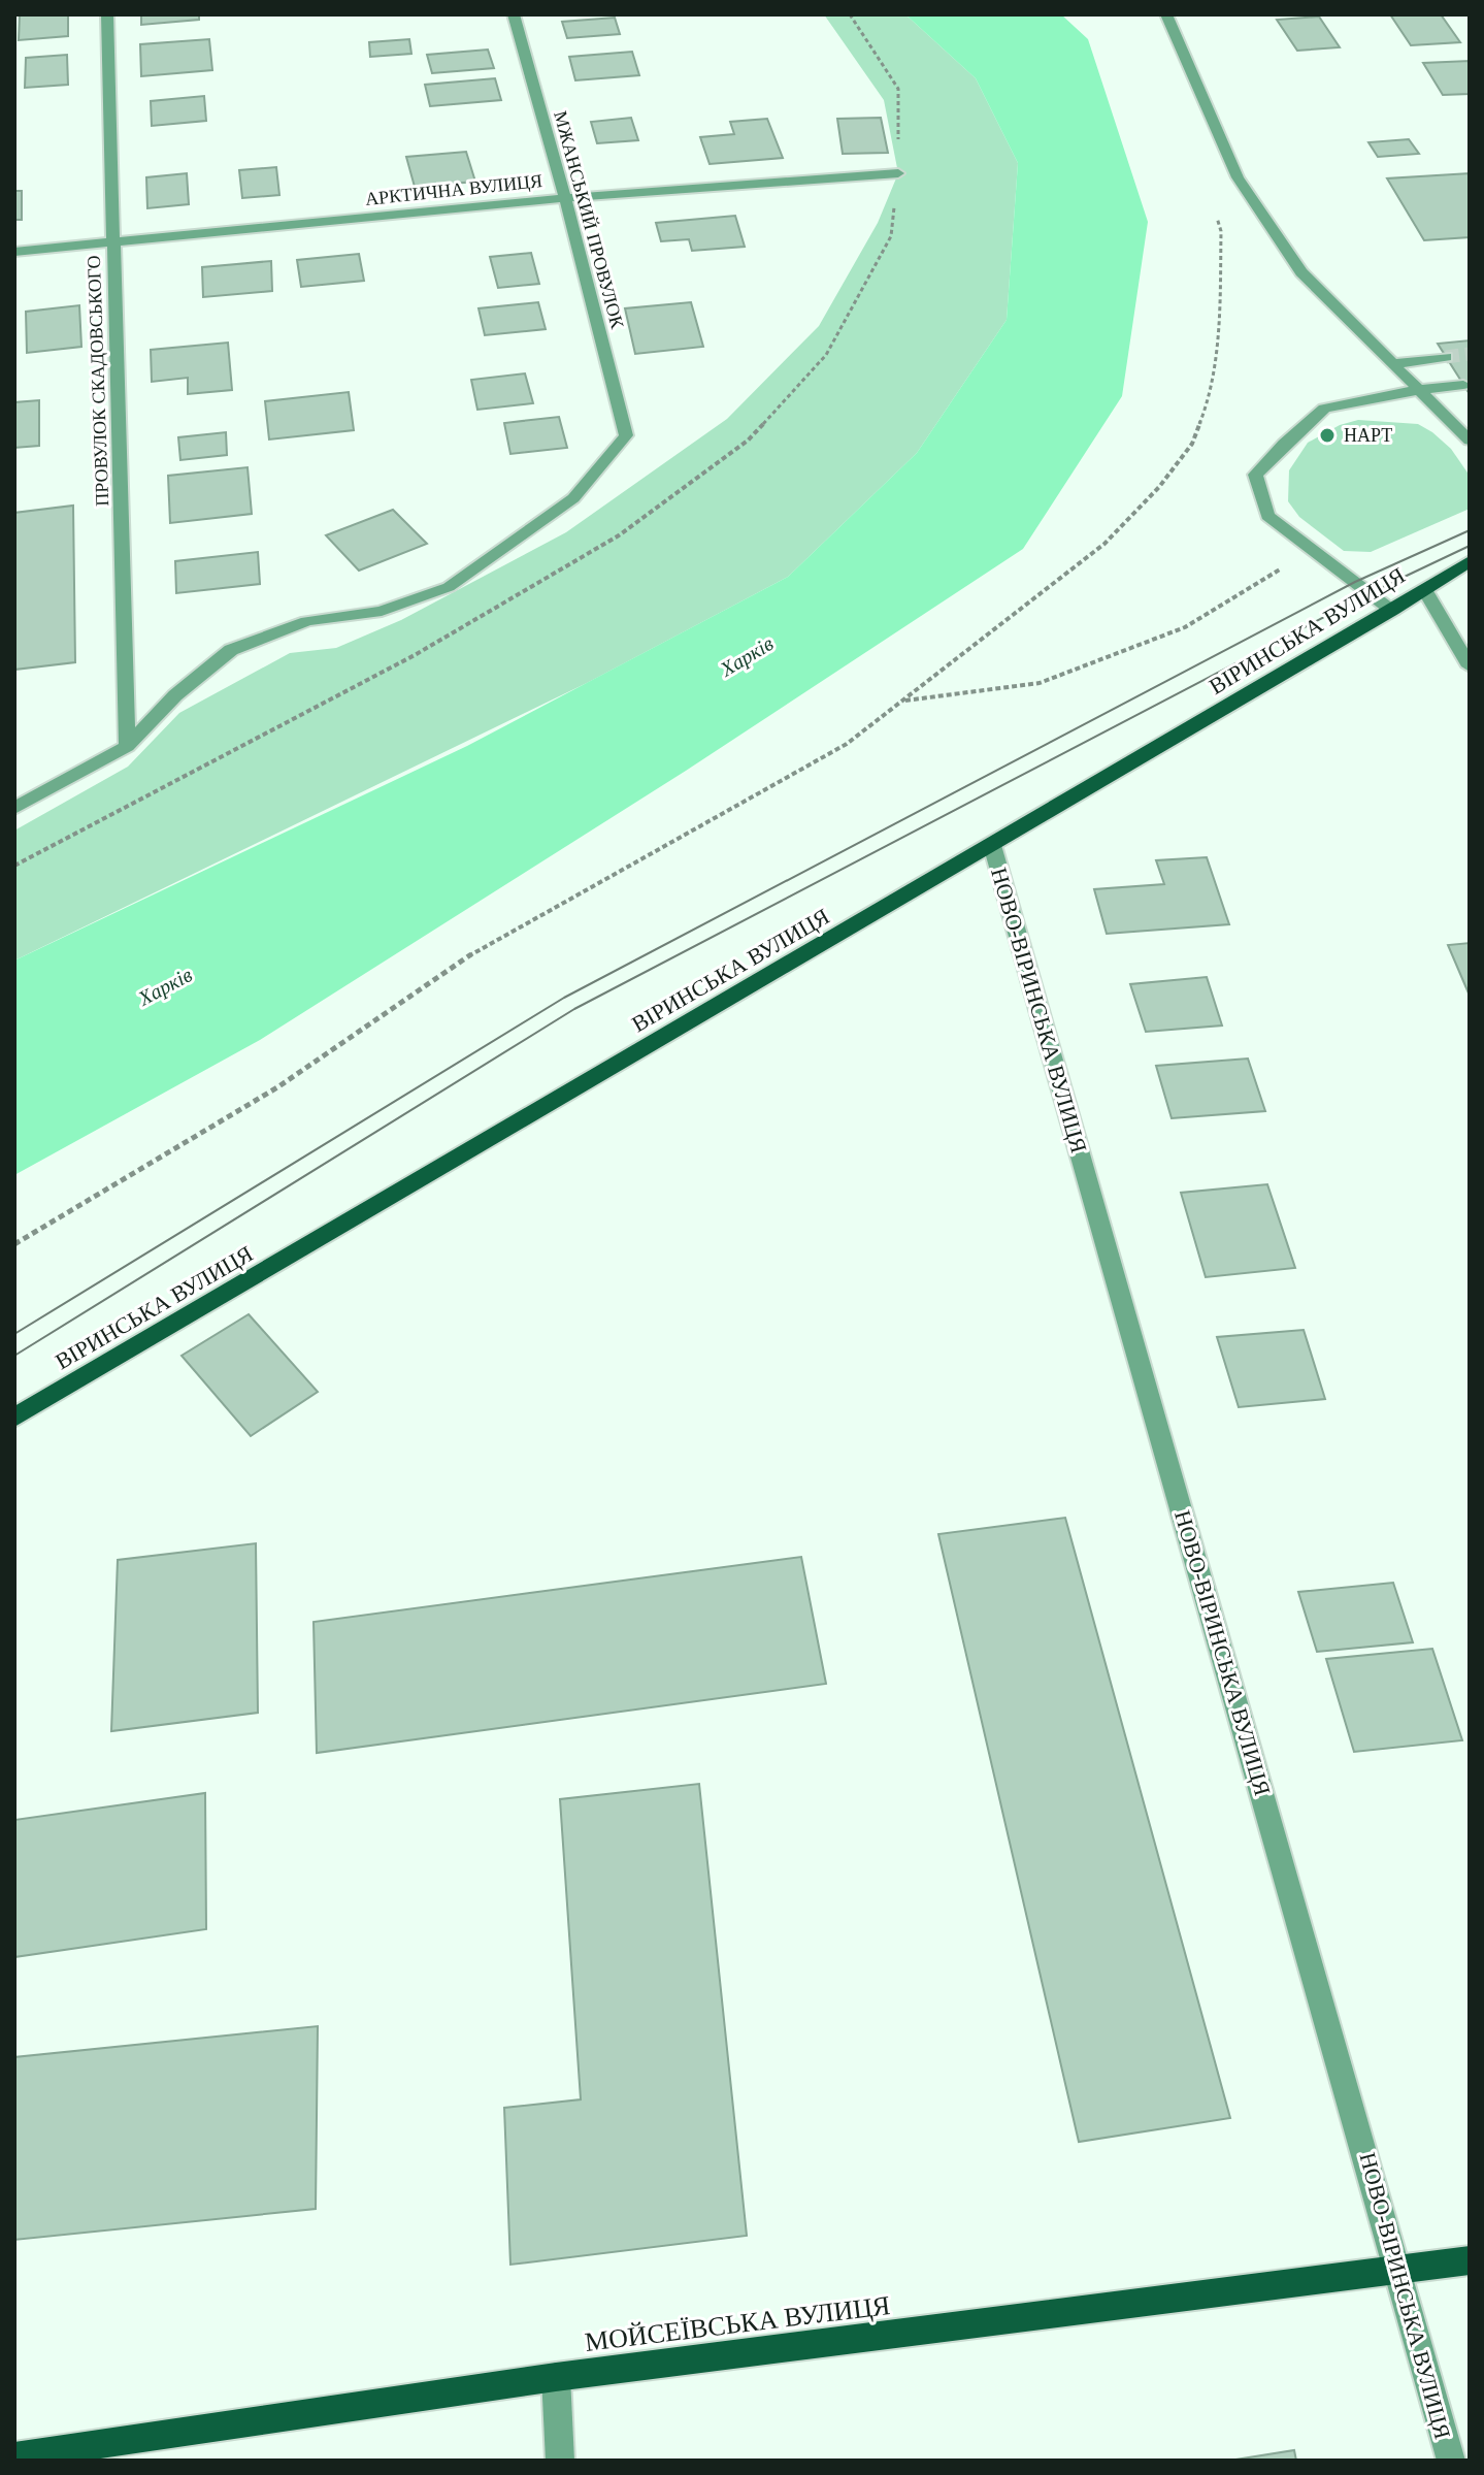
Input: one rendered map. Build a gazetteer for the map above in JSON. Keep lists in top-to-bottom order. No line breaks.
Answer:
{"streets":{"main road":["ВІРИНСЬКА ВУЛИЦЯ","МОЙСЕЇВСЬКА ВУЛИЦЯ"],"street":["АРКТИЧНА ВУЛИЦЯ","МЖАНСЬКИЙ ПРОВУЛОК","ПРОВУЛОК СКАДОВСЬКОГО","НОВО-ВІРИНСЬКА ВУЛИЦЯ"]},"crossings":[["АРКТИЧНА ВУЛИЦЯ","МЖАНСЬКИЙ ПРОВУЛОК"],["АРКТИЧНА ВУЛИЦЯ","ПРОВУЛОК СКАДОВСЬКОГО"],["МЖАНСЬКИЙ ПРОВУЛОК","ПРОВУЛОК СКАДОВСЬКОГО"],["ВІРИНСЬКА ВУЛИЦЯ","НОВО-ВІРИНСЬКА ВУЛИЦЯ"],["НОВО-ВІРИНСЬКА ВУЛИЦЯ","МОЙСЕЇВСЬКА ВУЛИЦЯ"]],"water":["Харків"],"places":["НАРТ"]}
